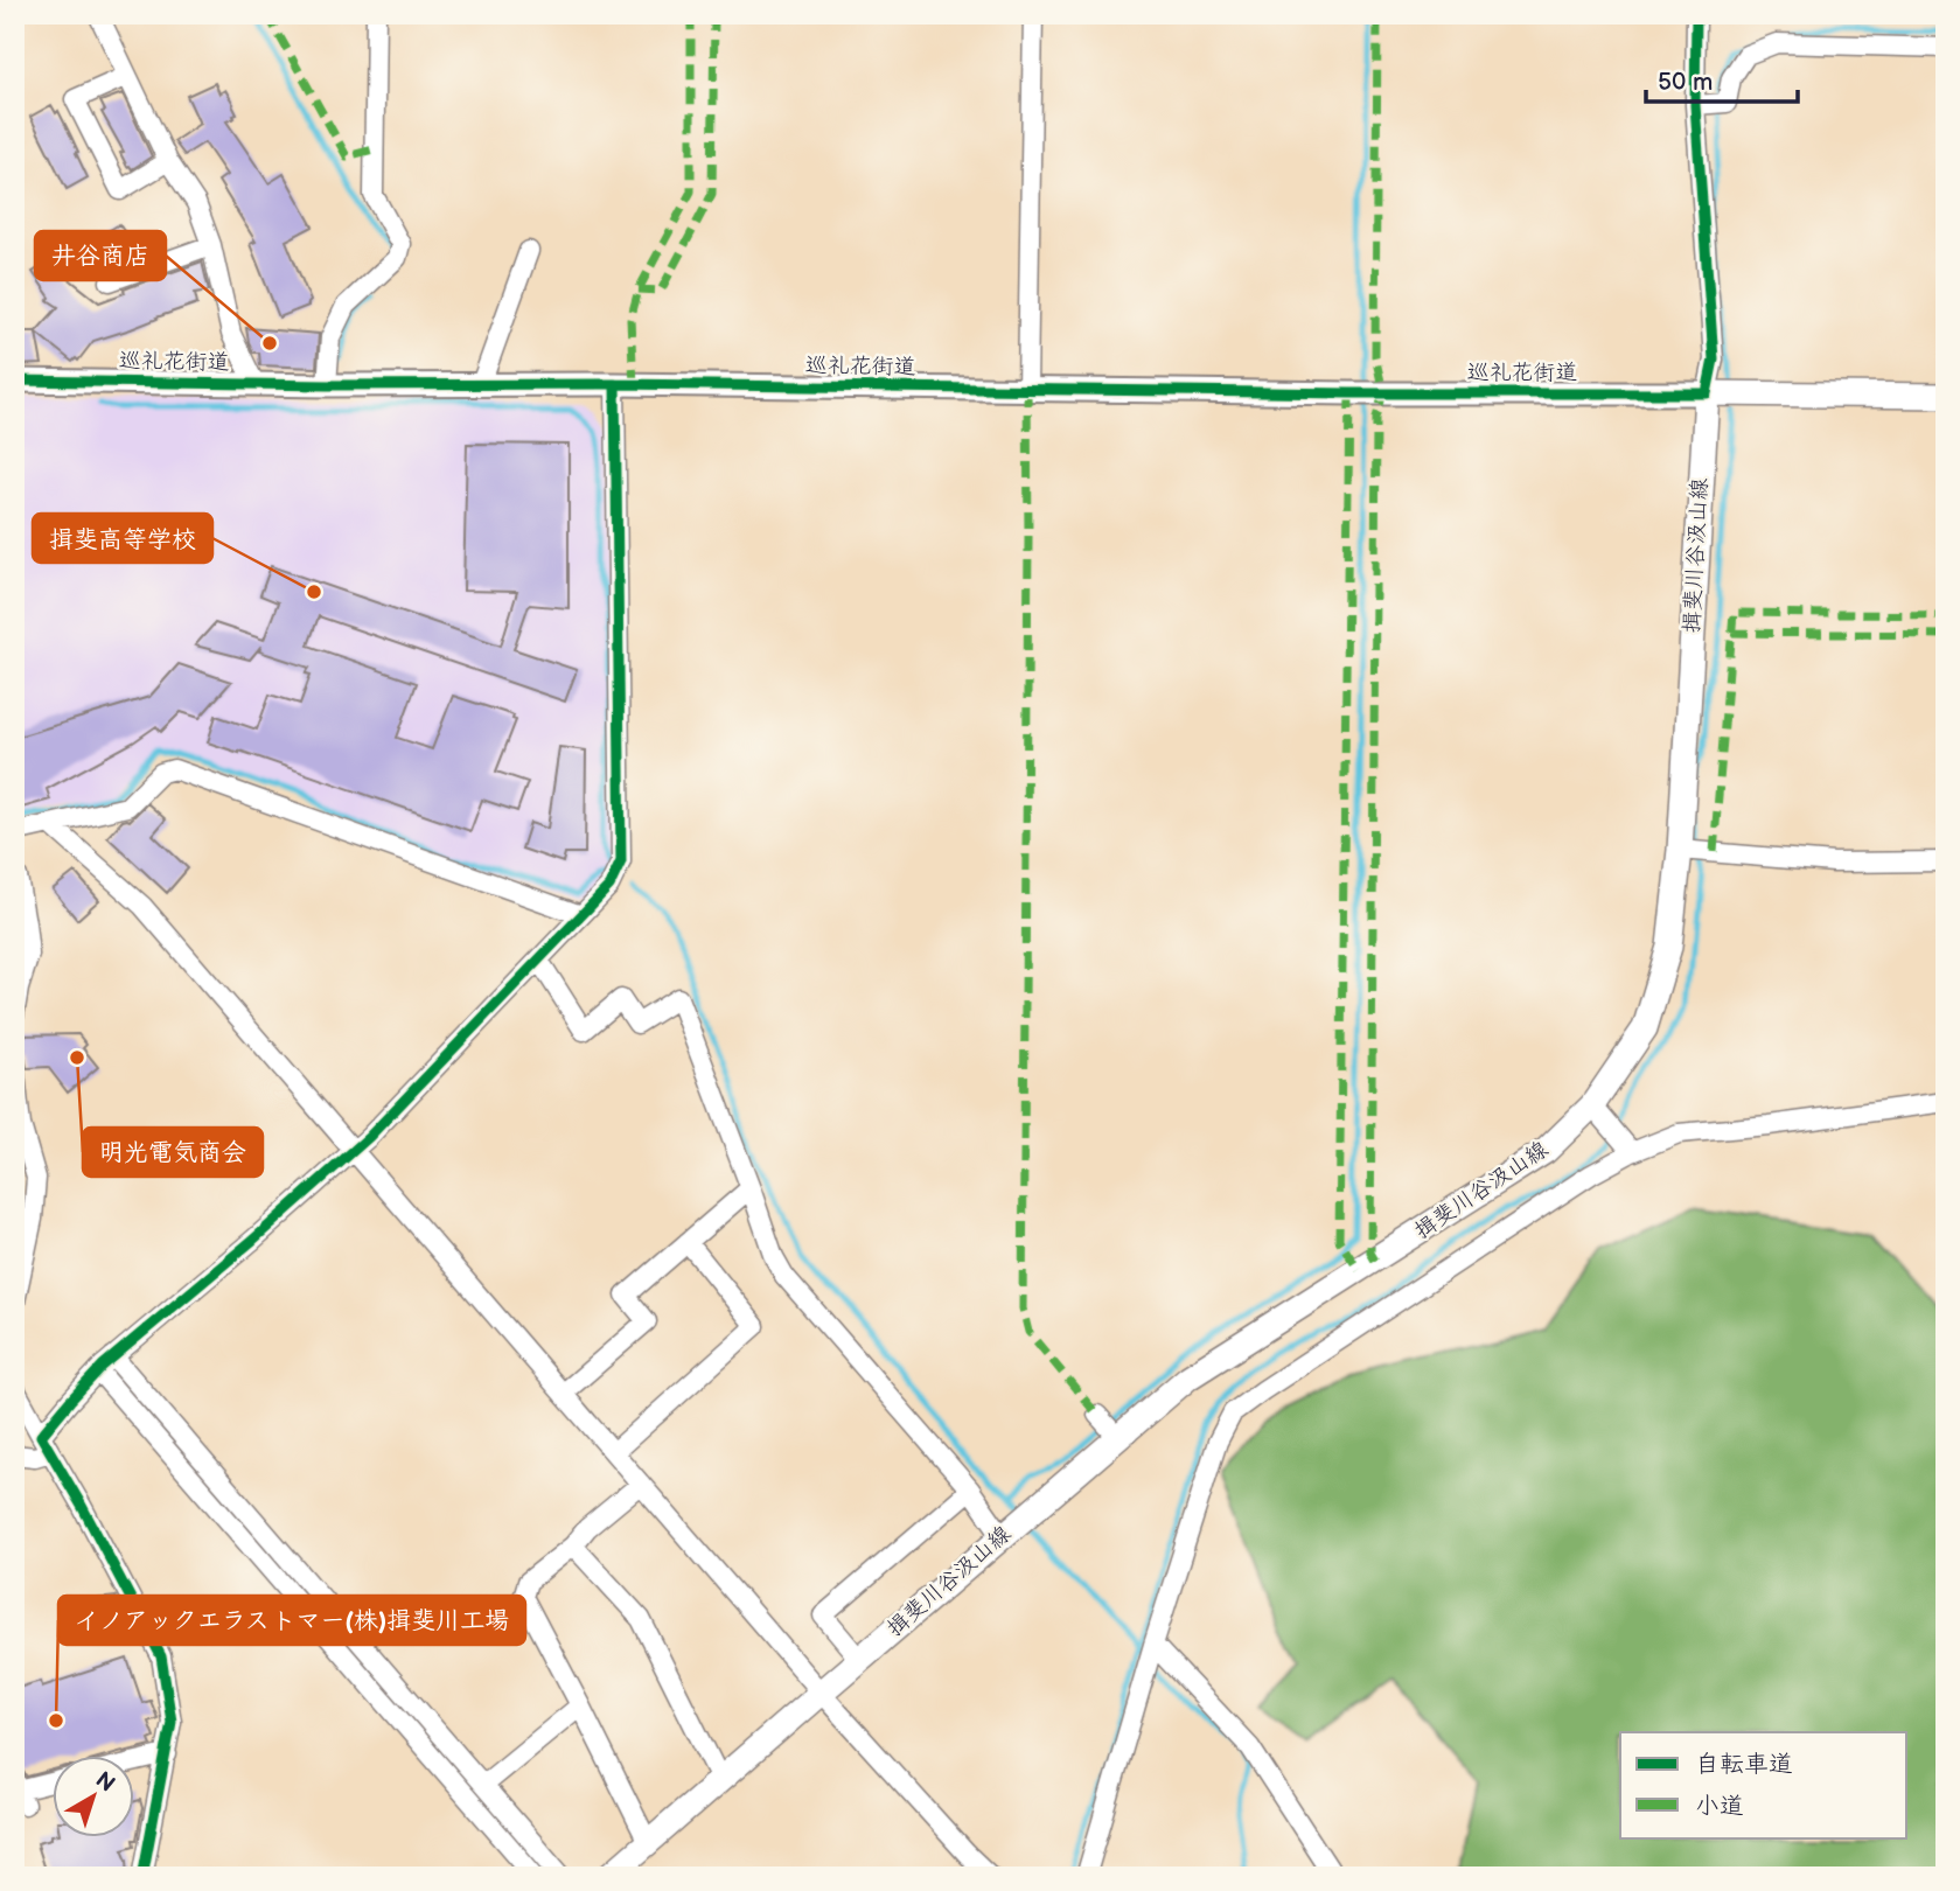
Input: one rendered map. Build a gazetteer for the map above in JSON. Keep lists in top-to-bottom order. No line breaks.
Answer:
{"streets":{"main road":["揖斐川谷汲山線"],"street":["巡礼花街道"]},"crossings":[["巡礼花街道","揖斐川谷汲山線"]],"places":["井谷商店","揖斐高等学校","明光電気商会","イノアックエラストマー(株)揖斐川工場"],"legend":["自転車道","小道"],"scale_bar":"50 m","north":"top right"}
